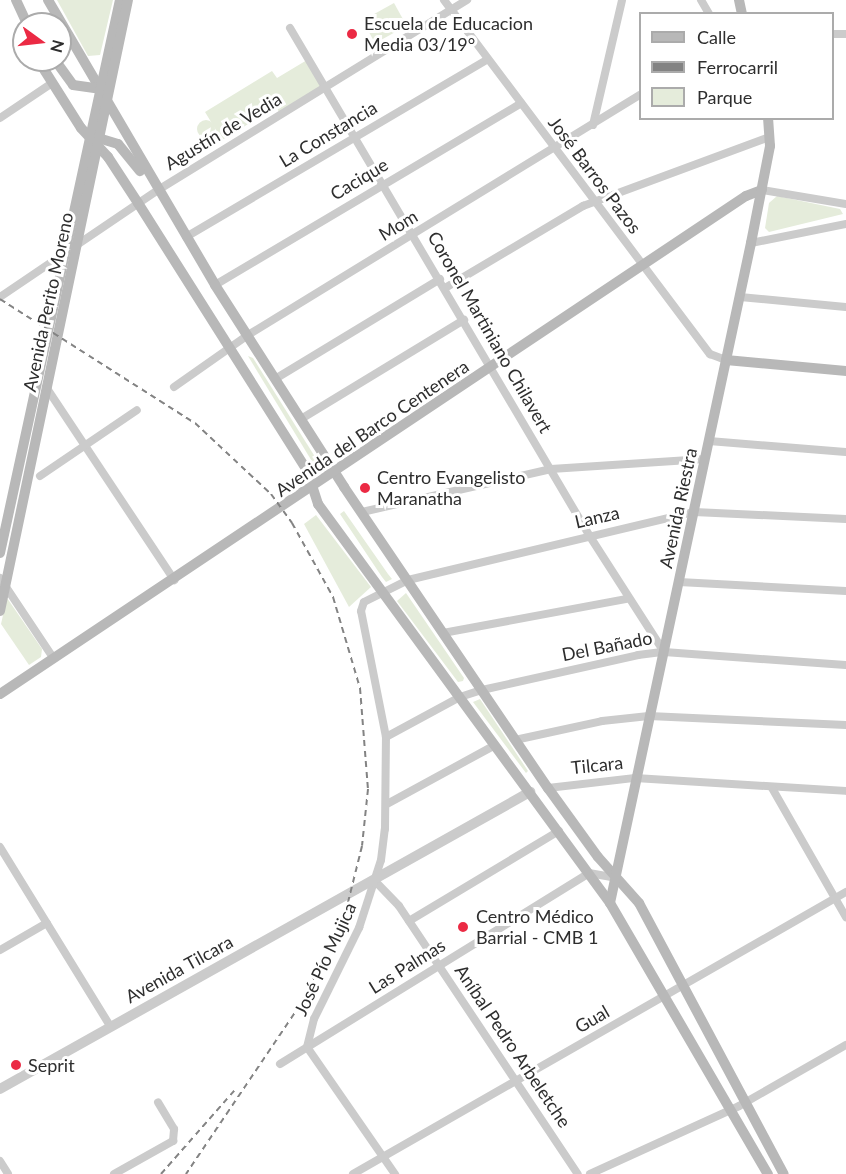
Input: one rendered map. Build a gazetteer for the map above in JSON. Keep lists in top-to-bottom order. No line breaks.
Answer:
{"streets":{"main road":["Avenida Perito Moreno","Avenida del Barco Centenera","Avenida Riestra","Tilcara"],"street":["Agustín de Vedia","La Constancia","José Barros Pazos","Cacique","Mom","Coronel Martiniano Chilavert","Lanza","Del Bañado","José Pío Mujica","Las Palmas","Avenida Tilcara","Gual","Aníbal Pedro Arbeletche"]},"crossings":[["Agustín de Vedia","José Barros Pazos"],["Agustín de Vedia","Avenida Perito Moreno"],["Agustín de Vedia","Coronel Martiniano Chilavert"],["La Constancia","José Barros Pazos"],["La Constancia","Coronel Martiniano Chilavert"],["José Barros Pazos","Cacique"],["José Barros Pazos","Mom"],["José Barros Pazos","Avenida del Barco Centenera"],["José Barros Pazos","Avenida Riestra"],["Cacique","Coronel Martiniano Chilavert"],["Mom","Coronel Martiniano Chilavert"],["Coronel Martiniano Chilavert","Avenida del Barco Centenera"],["Coronel Martiniano Chilavert","Avenida Riestra"],["Coronel Martiniano Chilavert","Lanza"],["Coronel Martiniano Chilavert","Del Bañado"],["Avenida del Barco Centenera","Avenida Riestra"],["Avenida Riestra","Lanza"],["Avenida Riestra","Del Bañado"],["Avenida Riestra","Tilcara"],["Lanza","José Pío Mujica"],["Del Bañado","José Pío Mujica"],["Tilcara","José Pío Mujica"],["Tilcara","Avenida Tilcara"],["Tilcara","Aníbal Pedro Arbeletche"],["José Pío Mujica","Las Palmas"],["José Pío Mujica","Avenida Tilcara"],["José Pío Mujica","Aníbal Pedro Arbeletche"],["Las Palmas","Aníbal Pedro Arbeletche"],["Avenida Tilcara","Aníbal Pedro Arbeletche"],["Gual","Aníbal Pedro Arbeletche"]],"places":["Escuela de Educacion Media 03/19°","Centro Evangelisto Maranatha","Centro Médico Barrial - CMB 1","Seprit"],"legend":["Calle","Ferrocarril","Parque"],"north":"right"}
